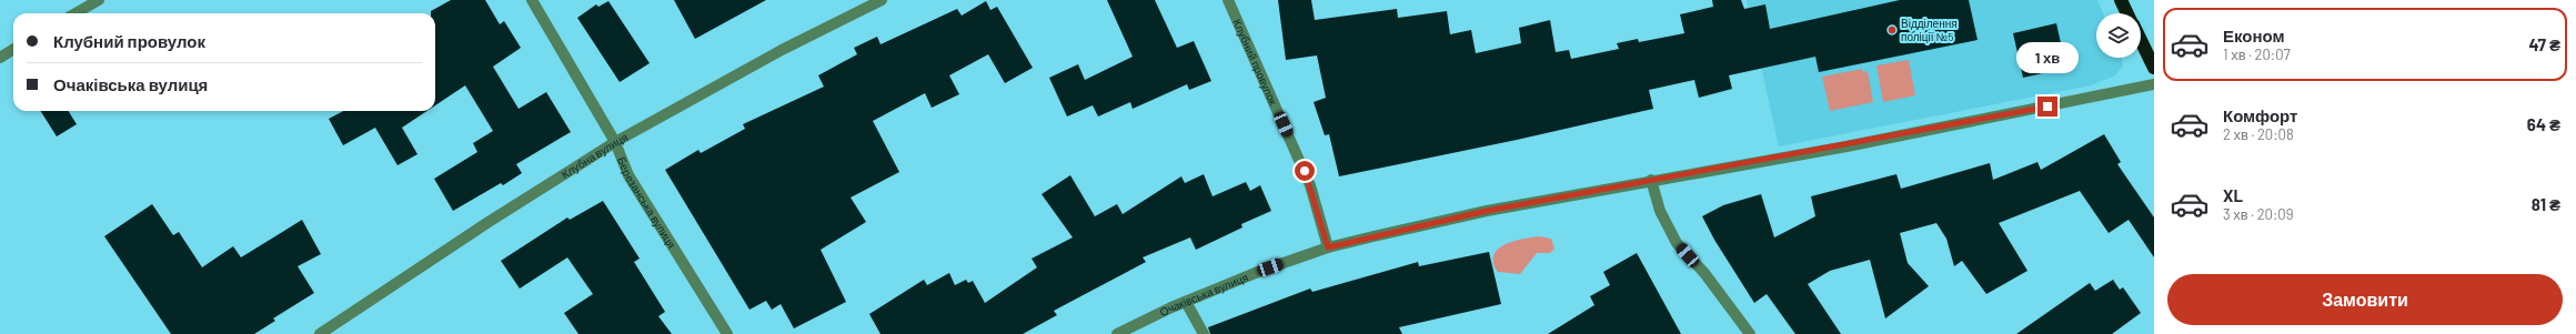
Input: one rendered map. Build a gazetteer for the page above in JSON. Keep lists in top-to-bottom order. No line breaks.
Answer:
{"streets":{"street":["Клубний провулок","Клубна вулиця","Березанська вулиця","Очаківська вулиця"]},"crossings":[["Клубний провулок","Очаківська вулиця"],["Клубна вулиця","Березанська вулиця"]],"places":["Відділення поліції №5"],"page":{"list":[{"name":"Економ","note":"1 хв · 20:07","value":"47 ₴"},{"name":"Комфорт","note":"2 хв · 20:08","value":"64 ₴"},{"name":"XL","note":"3 хв · 20:09","value":"81 ₴"}],"banner":["Клубний провулок","Очаківська вулиця"],"bubble":"1 хв","buttons":"Замовити"}}
